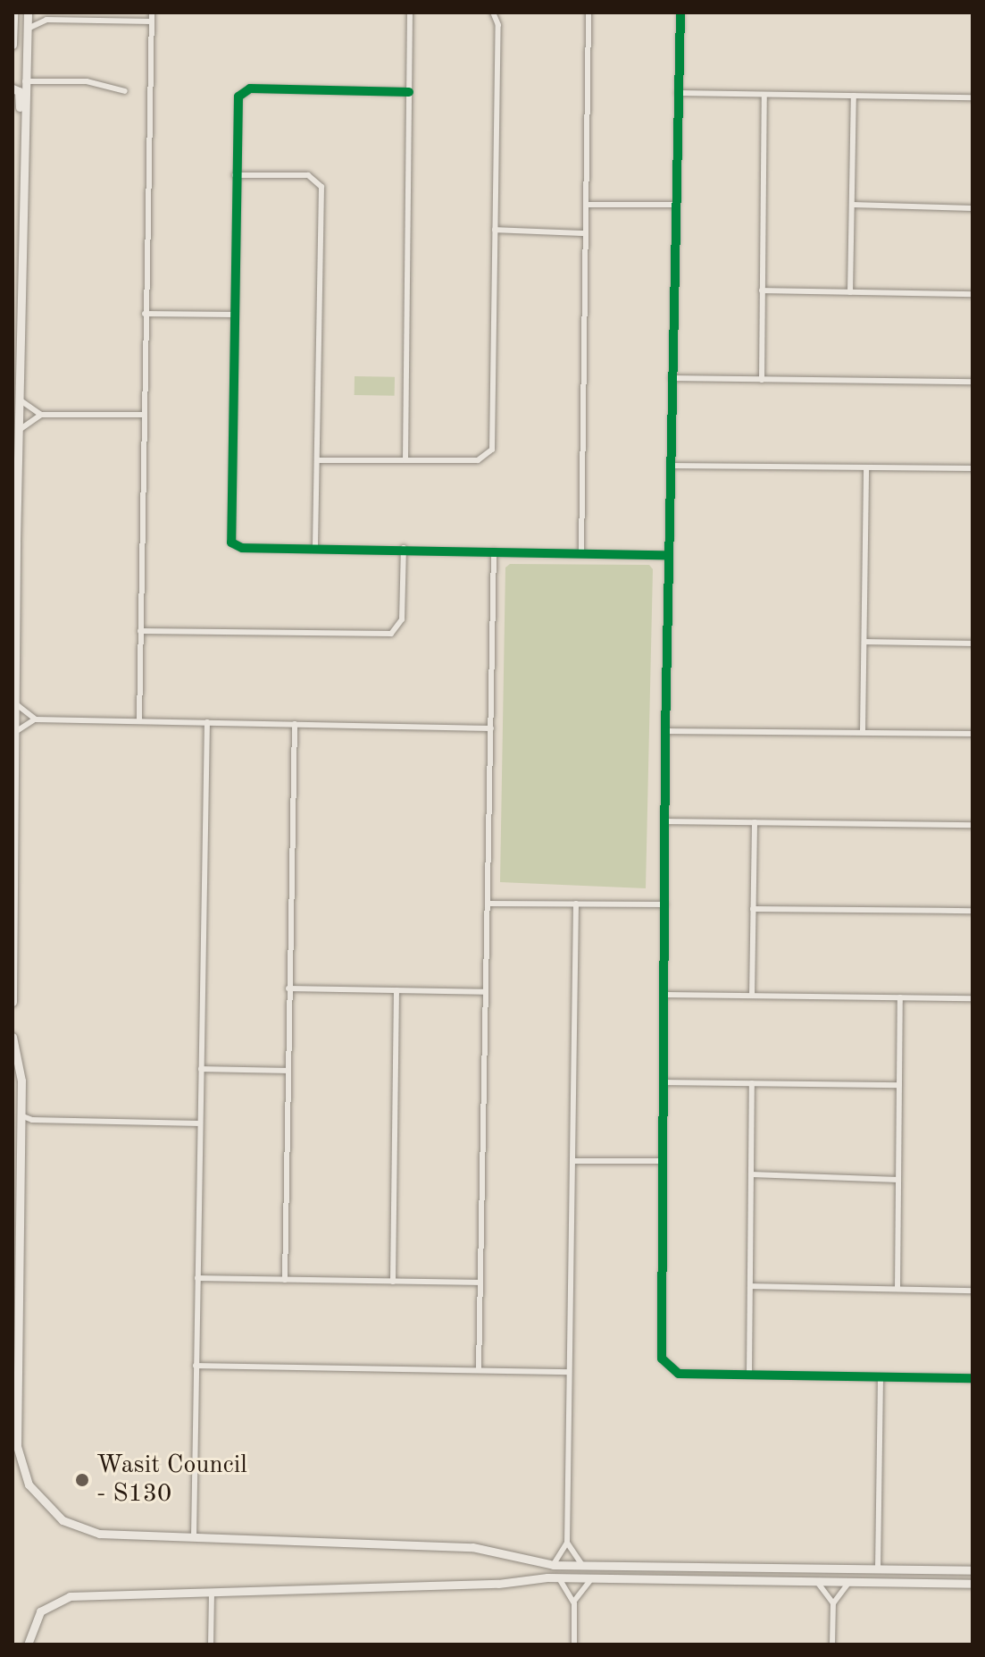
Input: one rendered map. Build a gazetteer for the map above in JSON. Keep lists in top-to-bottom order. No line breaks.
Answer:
{"places":["Wasit Council - S130"]}
